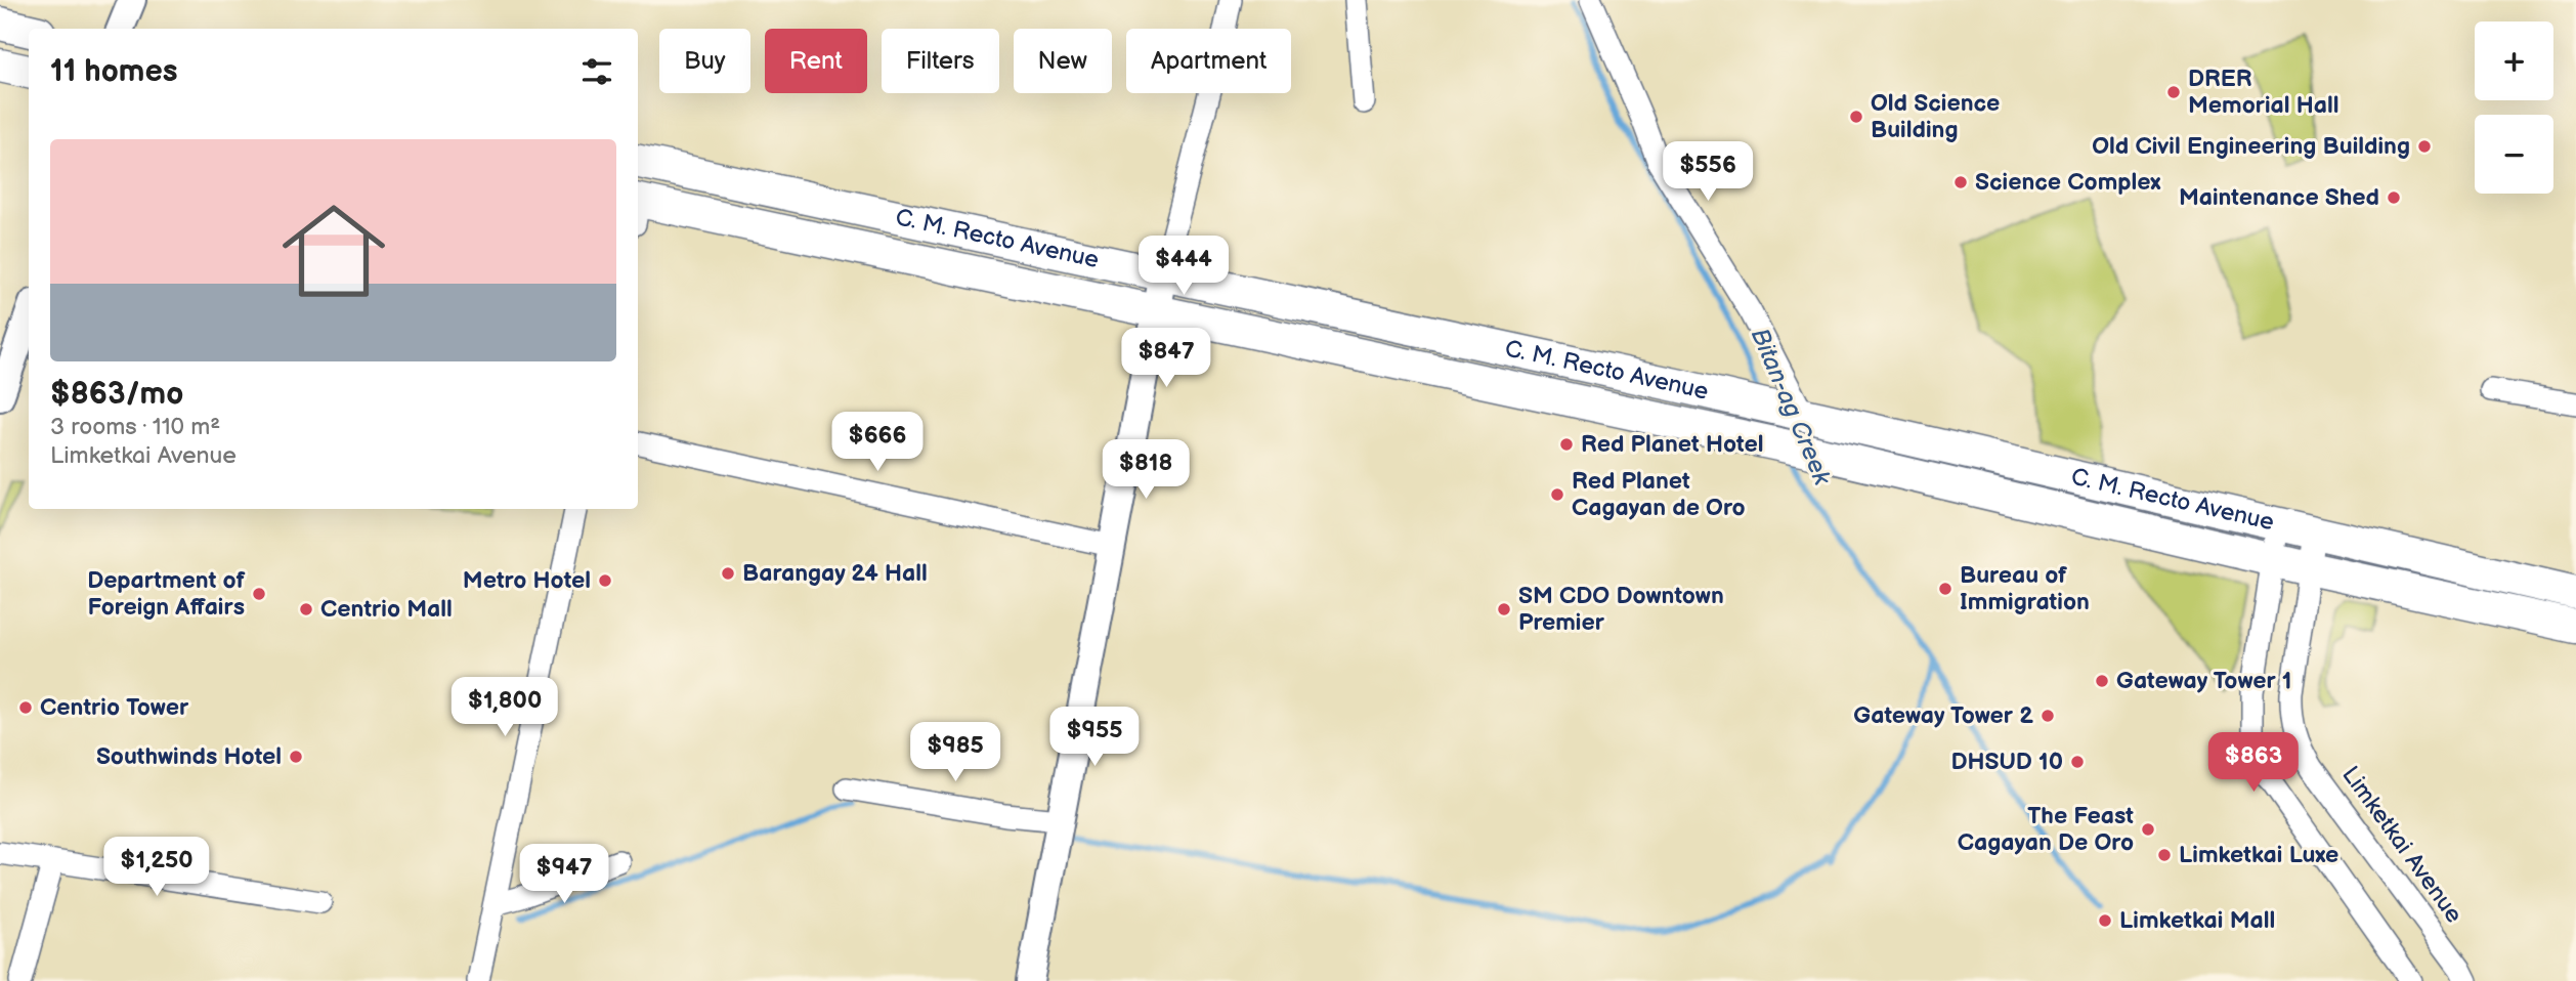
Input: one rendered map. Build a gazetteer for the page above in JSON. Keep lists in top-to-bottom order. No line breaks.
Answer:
{"streets":{"highway":["C. M. Recto Avenue"],"street":["Limketkai Avenue"]},"crossings":[["C. M. Recto Avenue","Limketkai Avenue"]],"water":["Bitan-ag Creek"],"places":["DRER Memorial Hall","Old Science Building","Old Civil Engineering Building","Science Complex","Maintenance Shed","Red Planet Hotel","Red Planet Cagayan de Oro","Barangay 24 Hall","Metro Hotel","Bureau of Immigration","Department of Foreign Affairs","Centrio Mall","SM CDO Downtown Premier","Gateway Tower 1","Centrio Tower","Gateway Tower 2","Southwinds Hotel","DHSUD 10","The Feast Cagayan De Oro","Limketkai Luxe","Limketkai Mall"],"page":{"map_buttons":["+","−"],"chip":["Buy","Rent","Filters","New","Apartment"],"heading":"11 homes","list":[{"name":"$863/mo","note":"3 rooms · 110 m² · Limketkai Avenue"}],"price":["$556","$444","$847","$666","$818","$1,800","$955","$985","$863","$1,250","$947"]}}
